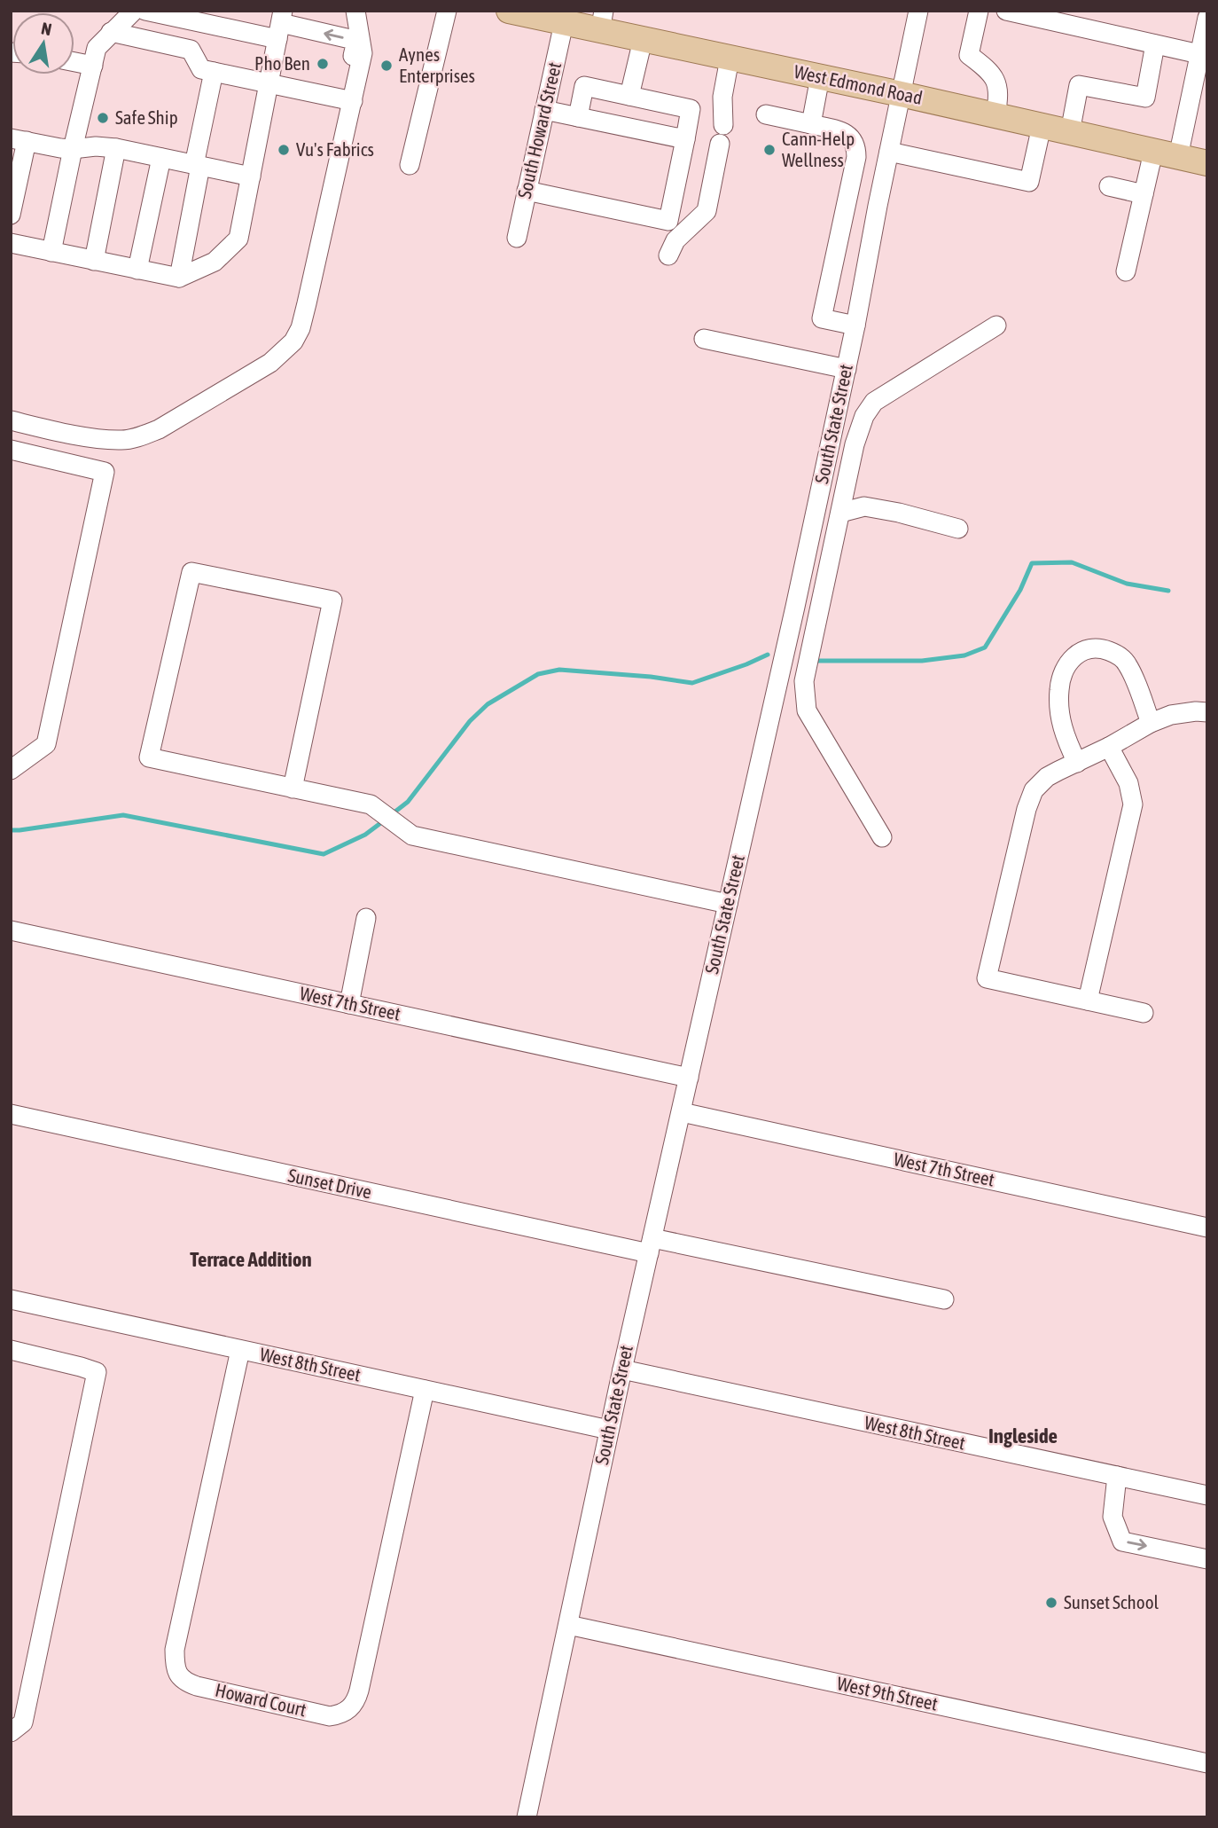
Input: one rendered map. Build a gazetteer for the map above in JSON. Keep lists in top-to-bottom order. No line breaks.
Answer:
{"streets":{"main road":["West Edmond Road"],"street":["South Howard Street","South State Street","West 7th Street","Sunset Drive","West 8th Street","West 9th Street","Howard Court"]},"crossings":[["West Edmond Road","South Howard Street"],["West Edmond Road","South State Street"],["South State Street","West 7th Street"],["South State Street","Sunset Drive"],["South State Street","West 8th Street"],["South State Street","West 9th Street"],["West 8th Street","Howard Court"]],"districts":["Terrace Addition","Ingleside"],"places":["Pho Ben","Aynes Enterprises","Safe Ship","Vu's Fabrics","Cann-Help Wellness","Sunset School"],"north":"top"}
